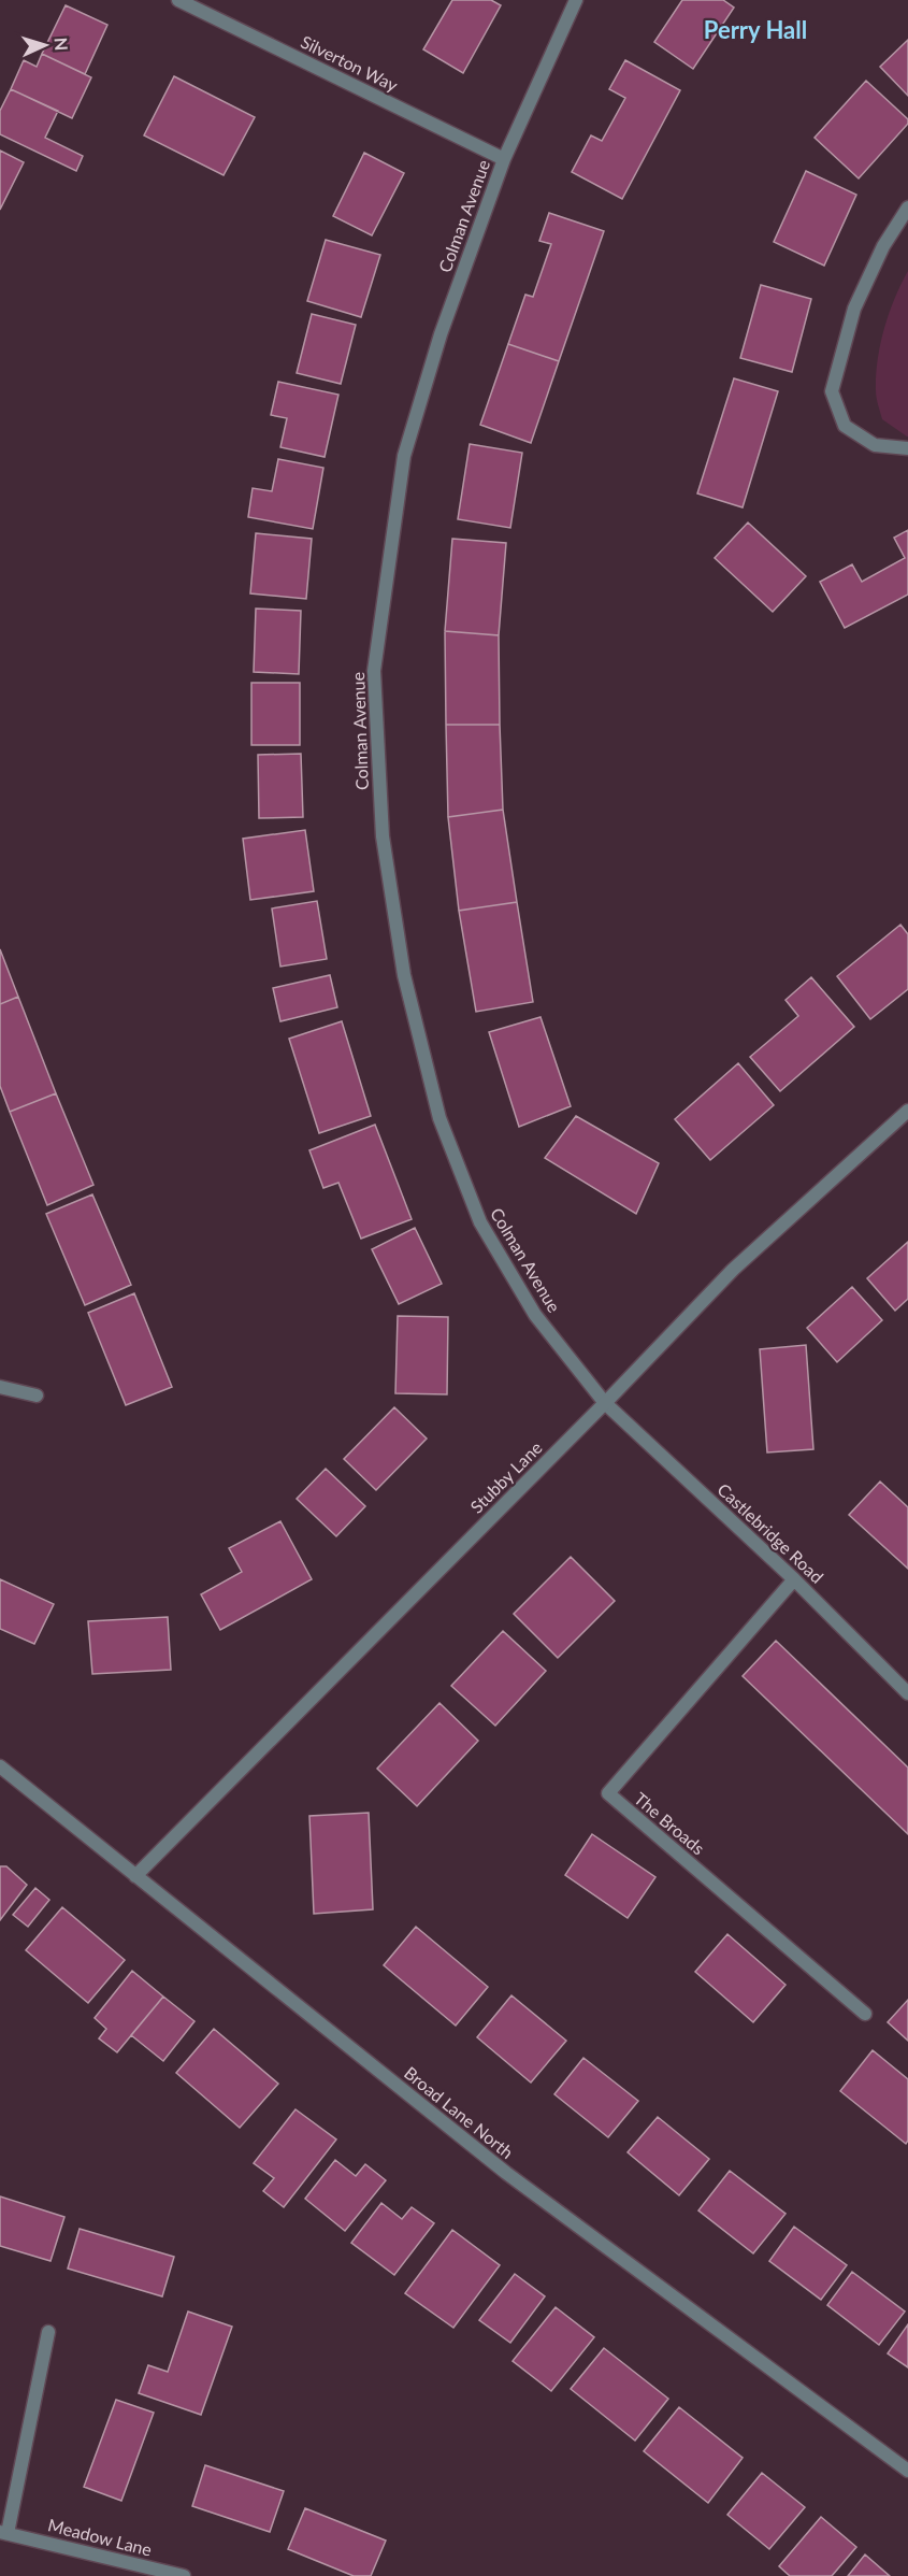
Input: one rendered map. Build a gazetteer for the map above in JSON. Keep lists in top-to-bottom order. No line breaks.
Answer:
{"streets":{"street":["Silverton Way","Colman Avenue","Stubby Lane","Castlebridge Road","The Broads","Broad Lane North","Meadow Lane"]},"crossings":[["Silverton Way","Colman Avenue"],["Colman Avenue","Stubby Lane"],["Colman Avenue","Castlebridge Road"],["Stubby Lane","Castlebridge Road"],["Stubby Lane","Broad Lane North"],["Castlebridge Road","The Broads"]],"districts":["Perry Hall"],"north":"right"}
